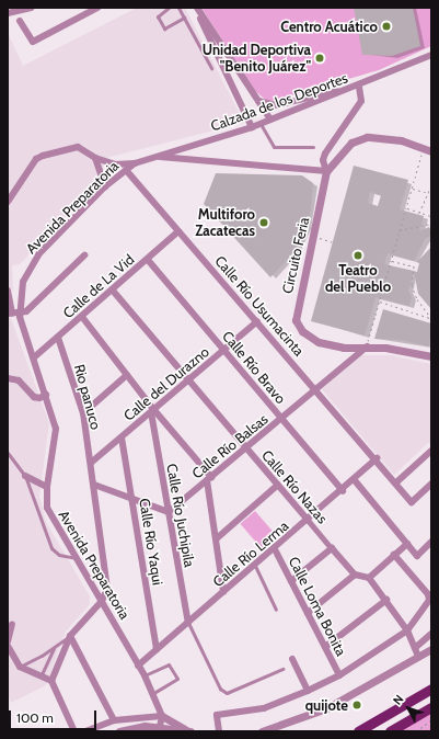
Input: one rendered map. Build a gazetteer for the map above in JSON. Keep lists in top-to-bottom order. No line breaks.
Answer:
{"streets":{"street":["Calzada de los Deportes","Avenida Preparatoria","Circuito Feria","Calle de La Vid","Calle Río Usumacinta","Calle Río Bravo","Calle del Durazno","Rio panuco","Calle Río Balsas","Calle Río Nazas","Calle Río Juchipila","Calle Río Yaqui","Calle Río Lerma","Calle Loma Bonita"]},"crossings":[["Calzada de los Deportes","Avenida Preparatoria"],["Avenida Preparatoria","Calle de La Vid"],["Avenida Preparatoria","Calle Río Usumacinta"],["Avenida Preparatoria","Rio panuco"],["Avenida Preparatoria","Calle Río Lerma"],["Circuito Feria","Calle Río Balsas"],["Calle de La Vid","Calle Río Usumacinta"],["Calle de La Vid","Calle Río Bravo"],["Calle de La Vid","Rio panuco"],["Calle de La Vid","Calle Río Nazas"],["Calle Río Usumacinta","Calle del Durazno"],["Calle Río Usumacinta","Calle Río Balsas"],["Calle Río Usumacinta","Calle Río Lerma"],["Calle Río Bravo","Calle del Durazno"],["Calle Río Bravo","Calle Río Balsas"],["Calle Río Bravo","Calle Río Lerma"],["Calle del Durazno","Rio panuco"],["Calle del Durazno","Calle Río Nazas"],["Calle del Durazno","Calle Río Juchipila"],["Calle del Durazno","Calle Río Yaqui"],["Calle Río Balsas","Calle Río Nazas"],["Calle Río Balsas","Calle Río Juchipila"],["Calle Río Nazas","Calle Río Lerma"],["Calle Río Juchipila","Calle Río Lerma"],["Calle Río Yaqui","Calle Río Lerma"],["Calle Río Lerma","Calle Loma Bonita"]],"places":["Centro Acuático","Unidad Deportiva \"Benito Juárez\"","Multiforo Zacatecas","Teatro del Pueblo","quijote"],"scale_bar":"100 m","north":"top left"}
